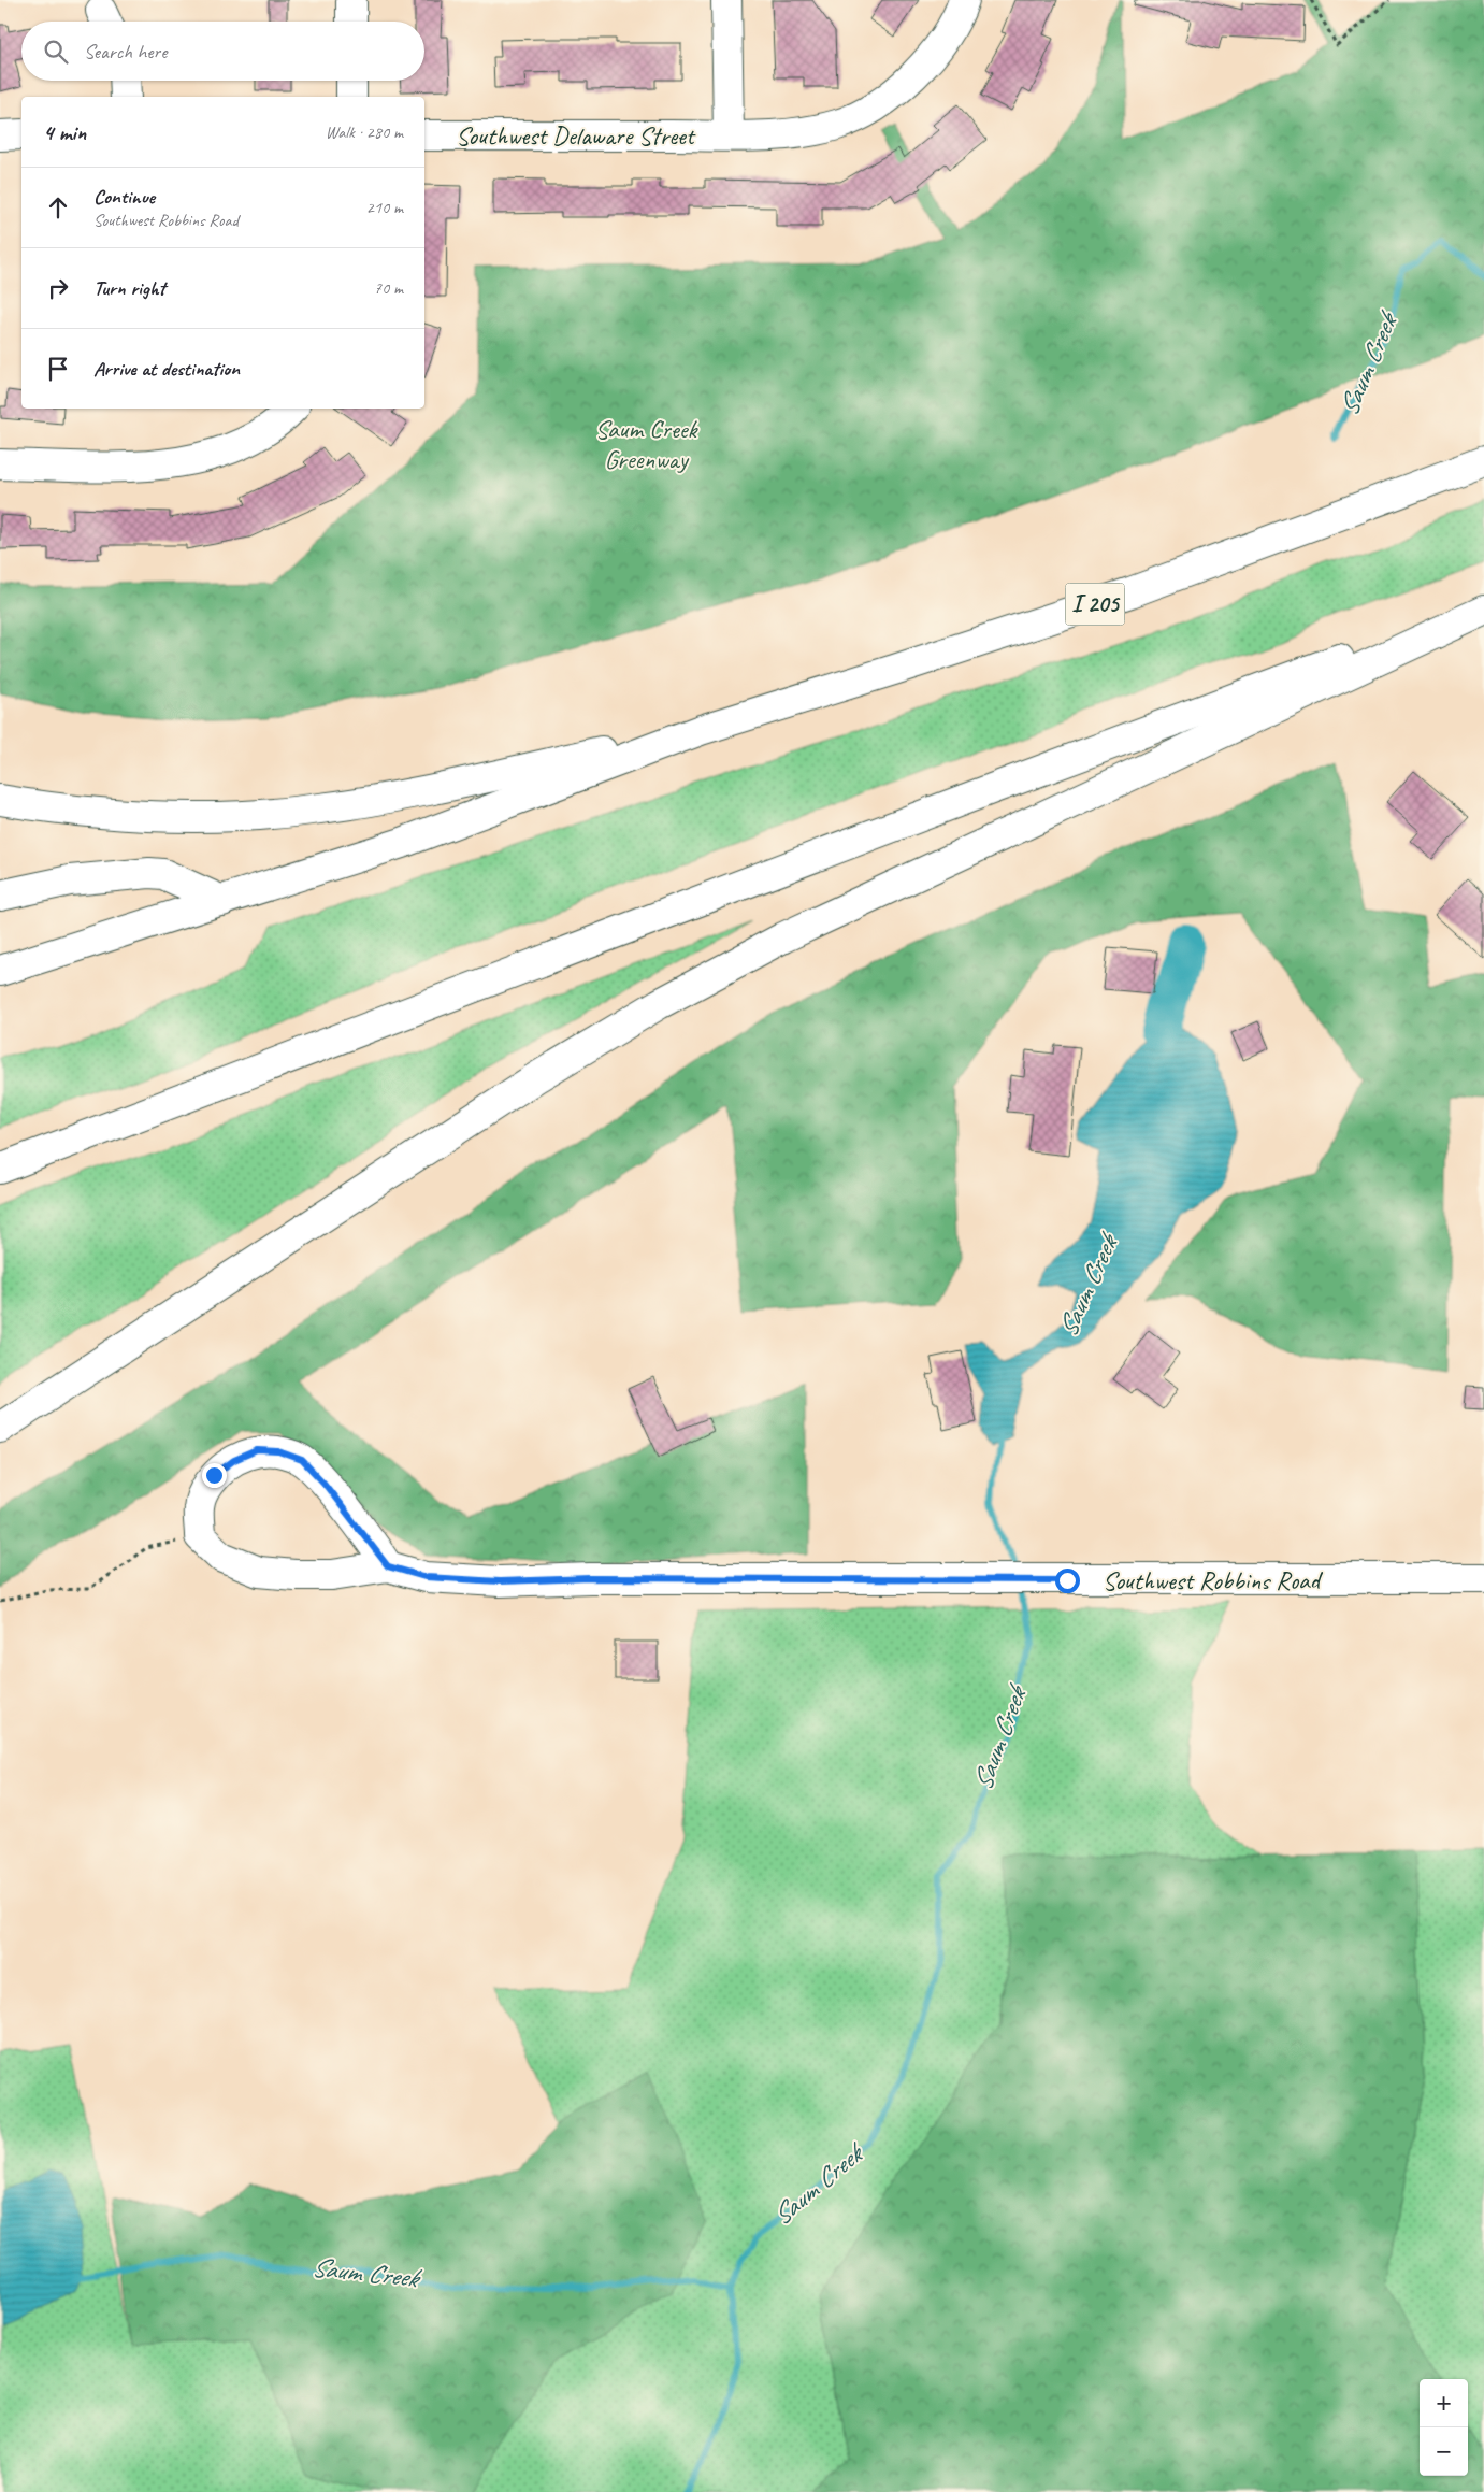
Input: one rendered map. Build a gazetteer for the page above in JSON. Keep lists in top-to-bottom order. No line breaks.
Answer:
{"streets":{"main road":["Southwest Delaware Street","I 205","Southwest Robbins Road"]},"water":["Saum Creek"],"parks":["Saum Creek Greenway"],"page":{"search":"Search here","heading":["4 min","Walk · 280 m"],"list":[["Continue","Southwest Robbins Road","210 m"],["Turn right","70 m"],"Arrive at destination"],"map_buttons":["+","−"]}}
